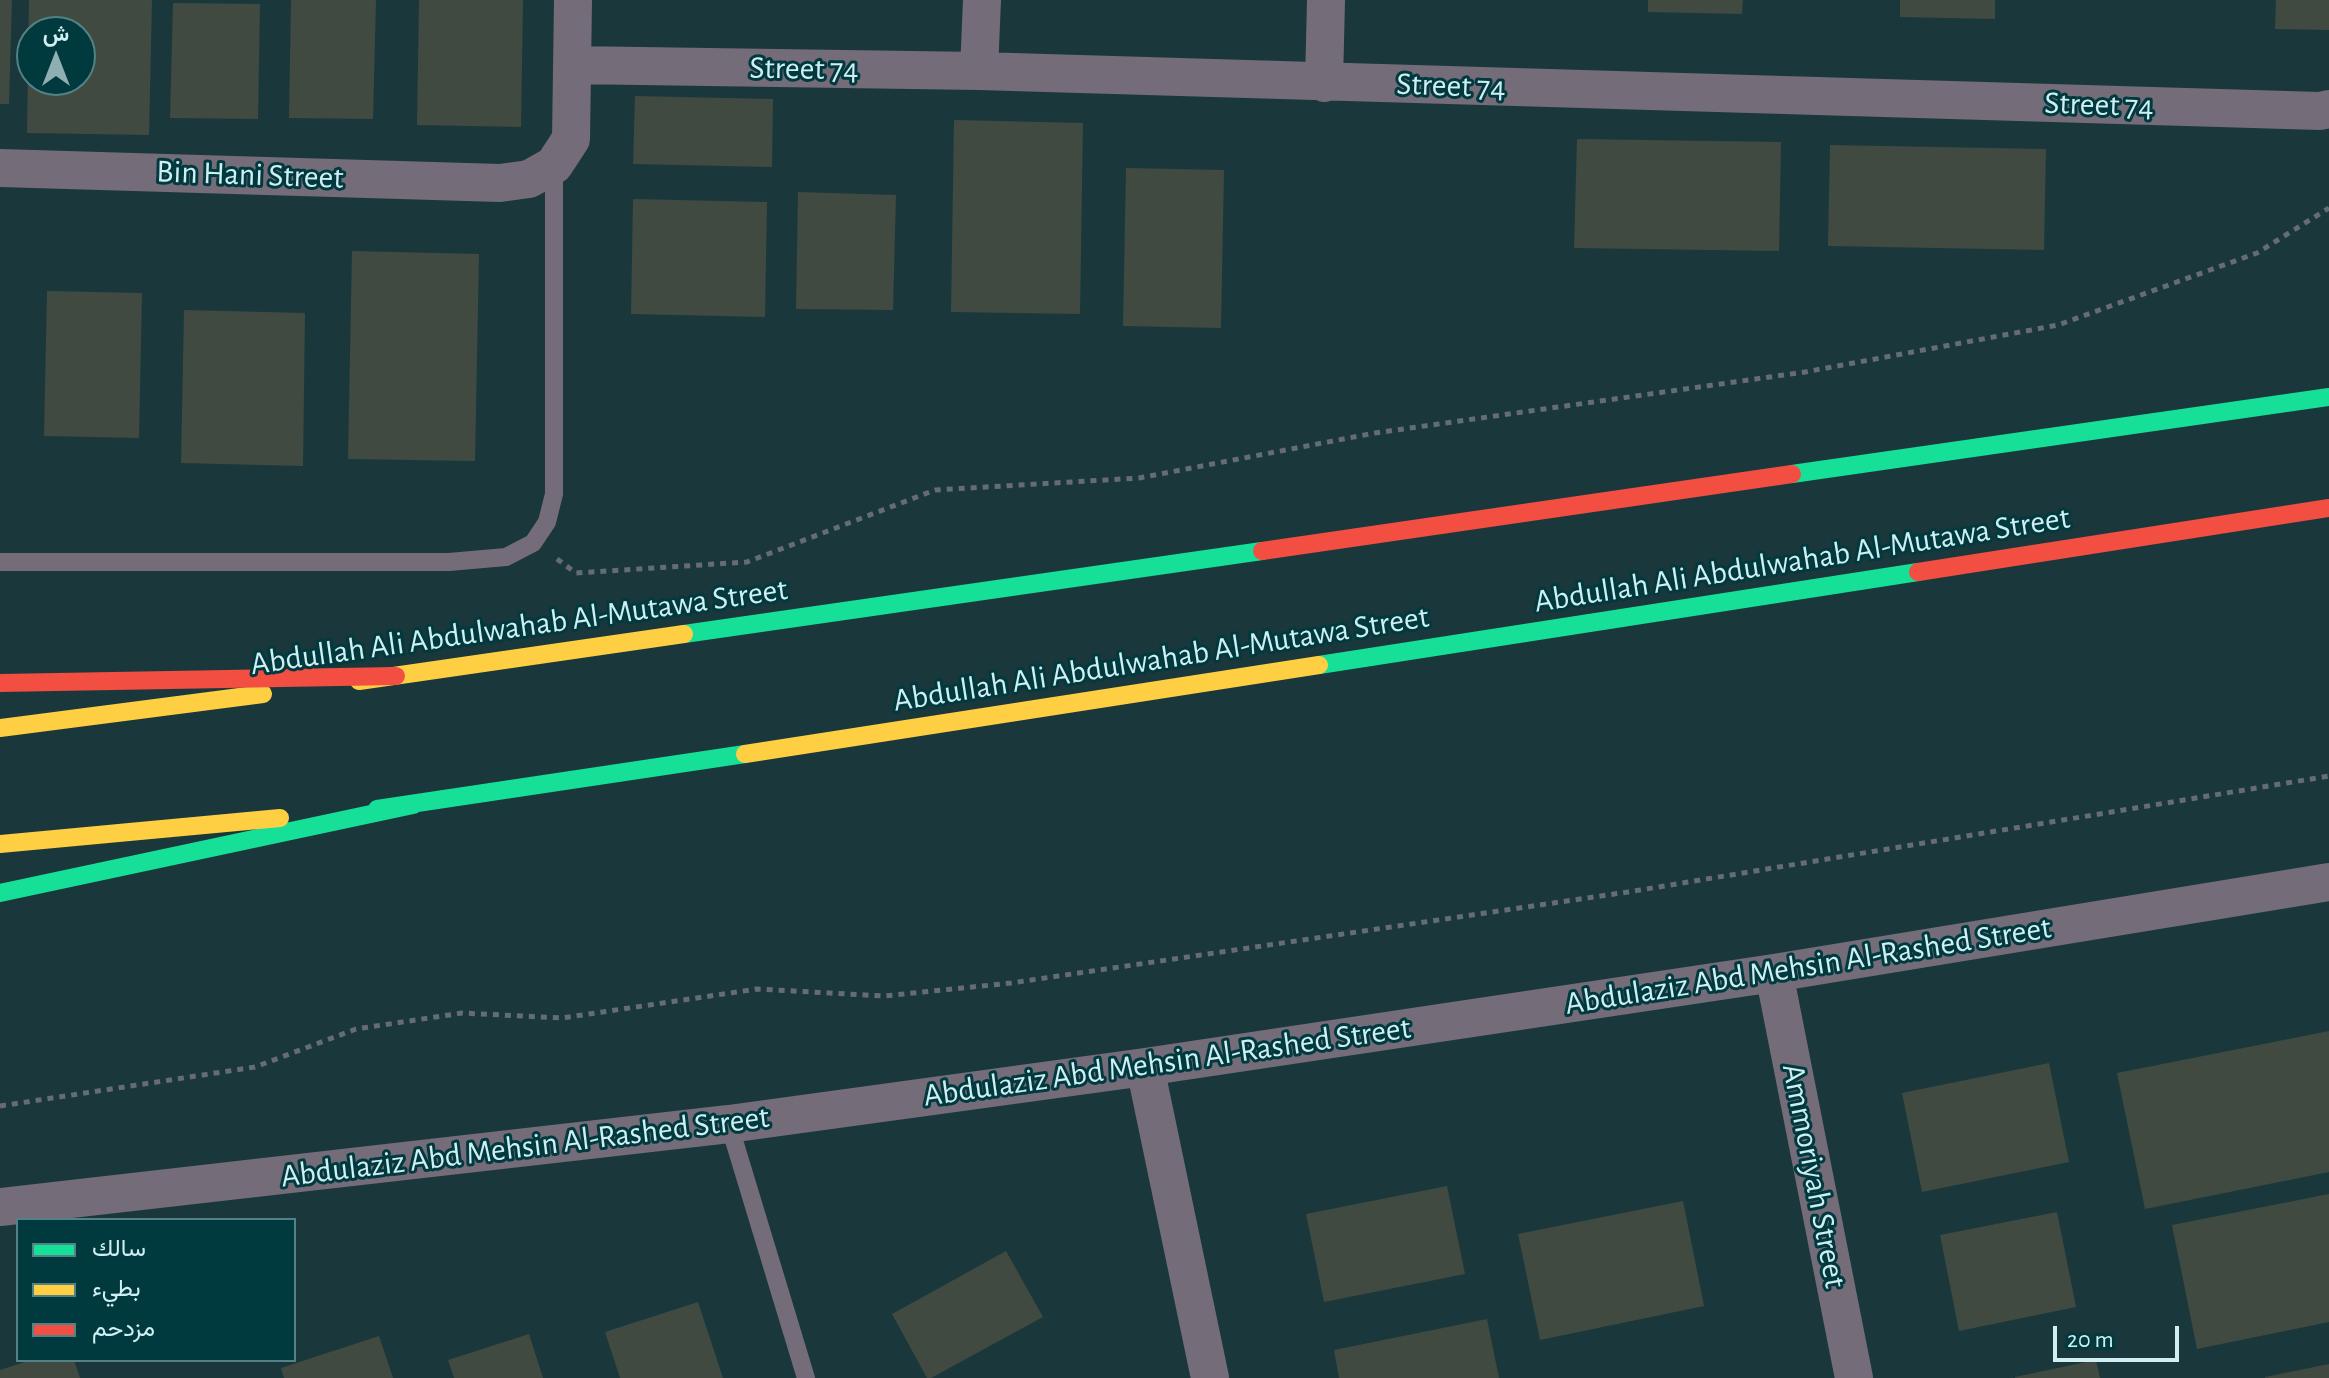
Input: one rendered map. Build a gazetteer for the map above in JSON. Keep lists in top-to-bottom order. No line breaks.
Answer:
{"streets":{"main road":["Abdullah Ali Abdulwahab Al-Mutawa Street"],"street":["Street 74","Bin Hani Street","Abdulaziz Abd Mehsin Al-Rashed Street","Ammoriyah Street"]},"crossings":[["Abdulaziz Abd Mehsin Al-Rashed Street","Ammoriyah Street"]],"legend":["سالك","بطيء","مزدحم"],"scale_bar":"20 m","north":"top"}
